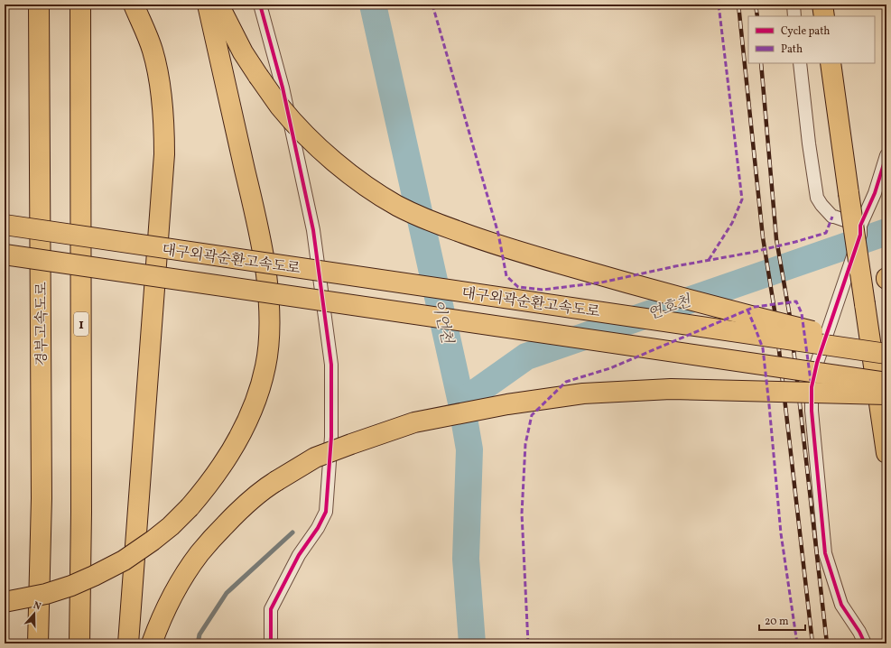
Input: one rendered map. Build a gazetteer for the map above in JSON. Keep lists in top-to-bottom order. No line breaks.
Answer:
{"streets":{"main road":["대구외곽순환고속도로","경부고속도로","1"]},"water":["연호천","이언천"],"legend":["Cycle path","Path"],"scale_bar":"20 m","north":"top"}
